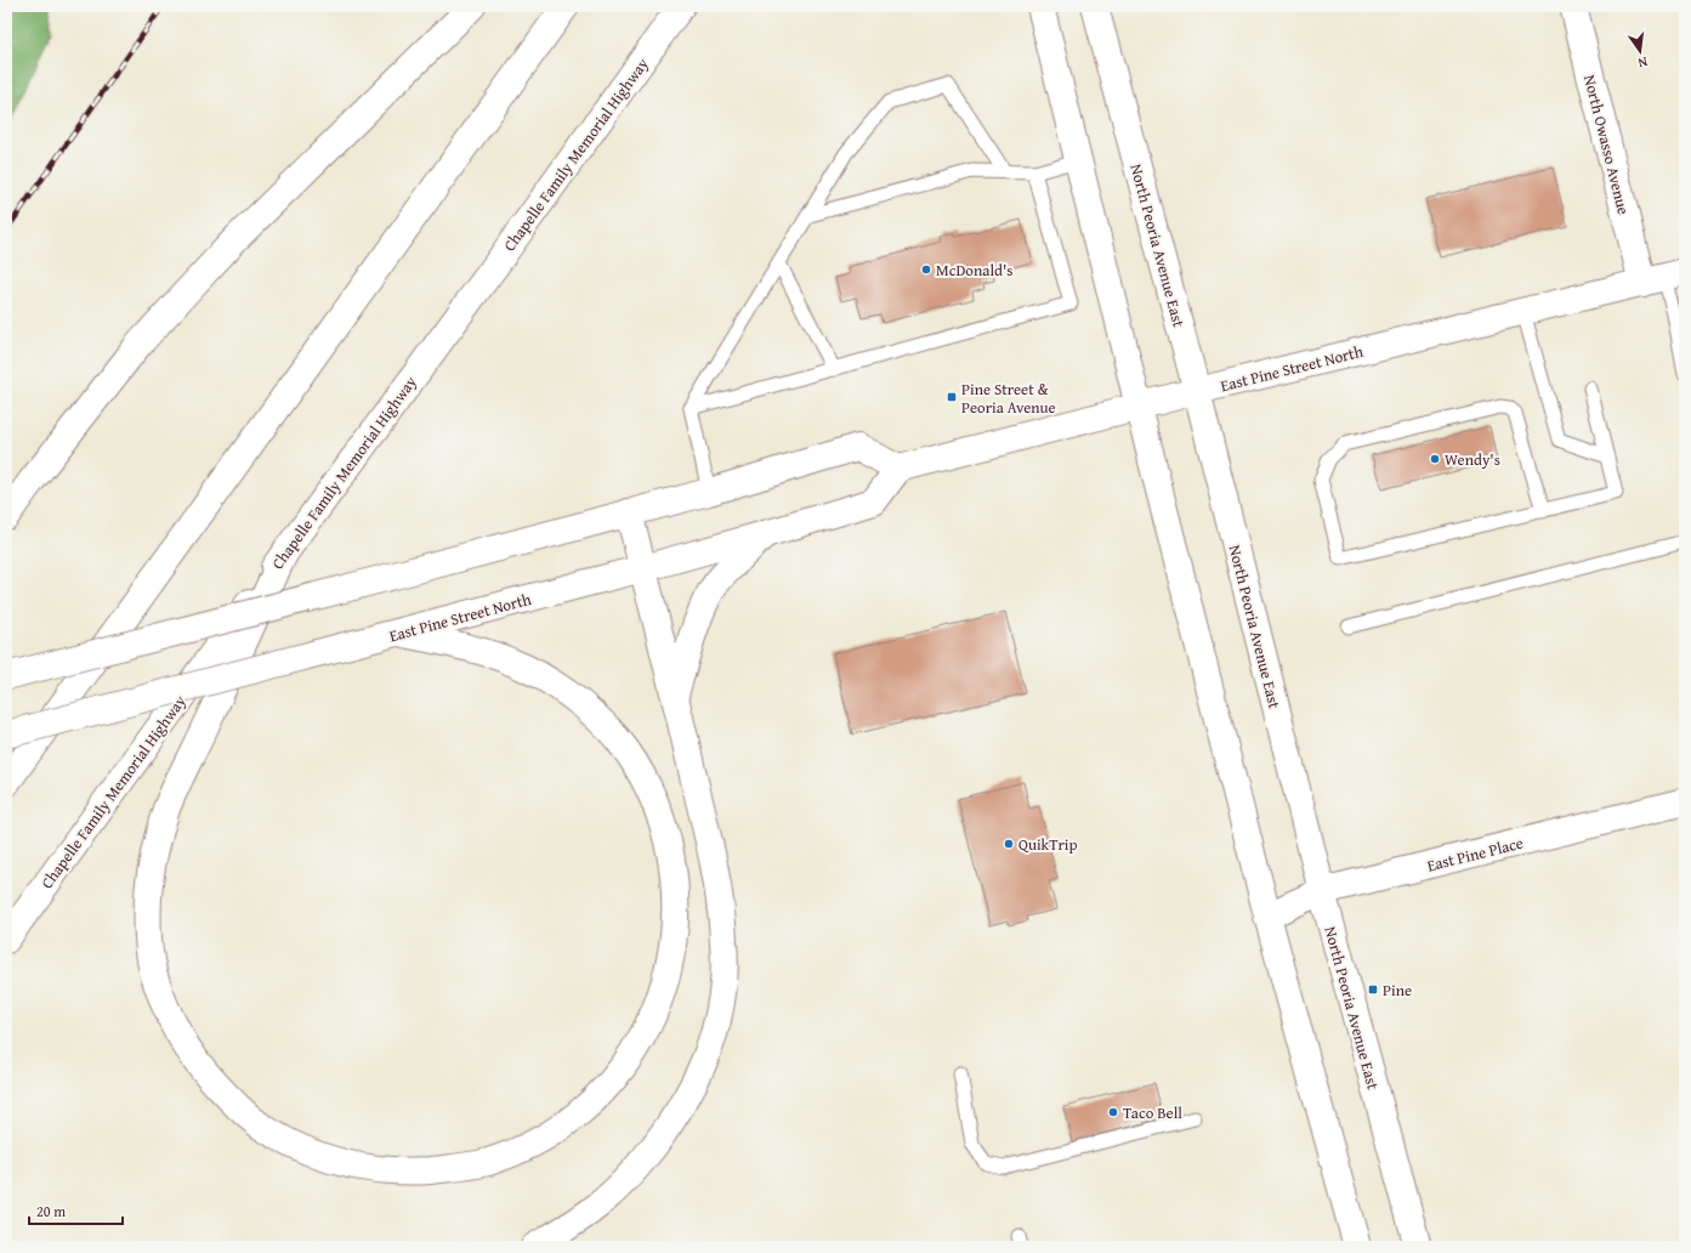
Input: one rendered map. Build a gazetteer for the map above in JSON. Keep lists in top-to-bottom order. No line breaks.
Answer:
{"streets":{"main road":["North Owasso Avenue","Chapelle Family Memorial Highway","North Peoria Avenue East","East Pine Street North","East Pine Place"]},"crossings":[["North Owasso Avenue","East Pine Street North"],["North Peoria Avenue East","East Pine Street North"],["North Peoria Avenue East","East Pine Place"]],"places":{"other":["McDonald's","Wendy's","QuikTrip","Taco Bell"],"transit":["Pine Street & Peoria Avenue","Pine"]},"scale_bar":"20 m","north":"bottom"}
